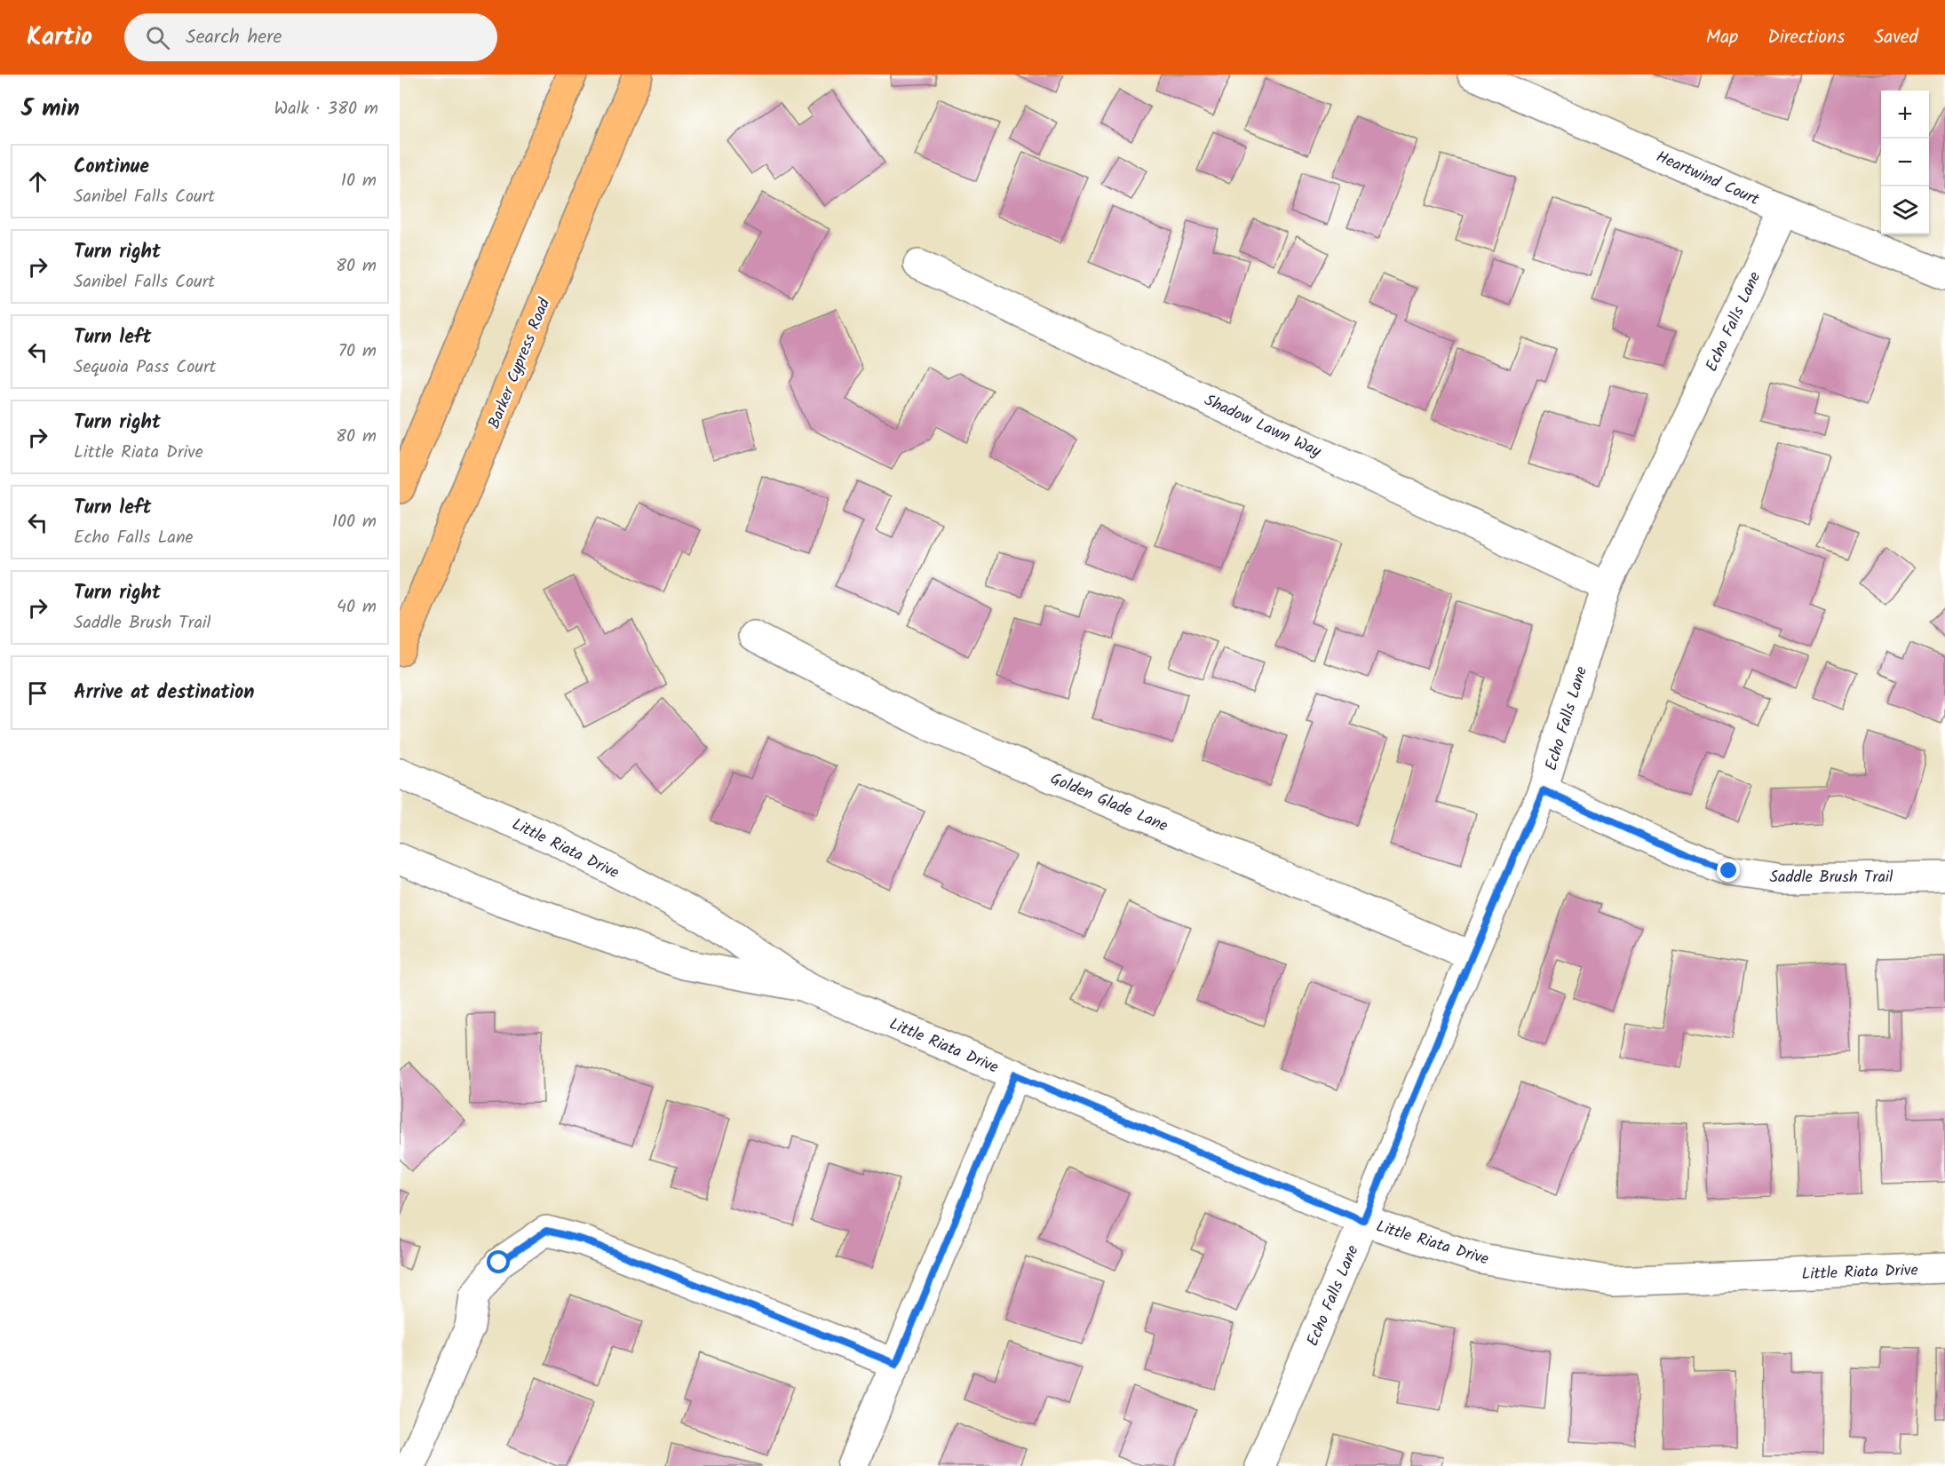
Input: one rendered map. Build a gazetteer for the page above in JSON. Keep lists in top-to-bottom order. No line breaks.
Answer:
{"streets":{"main road":["Barker Cypress Road"],"street":["Heartwind Court","Echo Falls Lane","Shadow Lawn Way","Golden Glade Lane","Little Riata Drive","Saddle Brush Trail"]},"crossings":[["Heartwind Court","Echo Falls Lane"],["Echo Falls Lane","Shadow Lawn Way"],["Echo Falls Lane","Golden Glade Lane"],["Echo Falls Lane","Little Riata Drive"],["Echo Falls Lane","Saddle Brush Trail"]],"page":{"header":"Kartio","search":"Search here","nav":["Map","Directions","Saved"],"heading":["5 min","Walk · 380 m"],"map_buttons":["+","−"],"list":[["Continue","Sanibel Falls Court","10 m"],["Turn right","Sanibel Falls Court","80 m"],["Turn left","Sequoia Pass Court","70 m"],["Turn right","Little Riata Drive","80 m"],["Turn left","Echo Falls Lane","100 m"],["Turn right","Saddle Brush Trail","40 m"],"Arrive at destination"]}}
